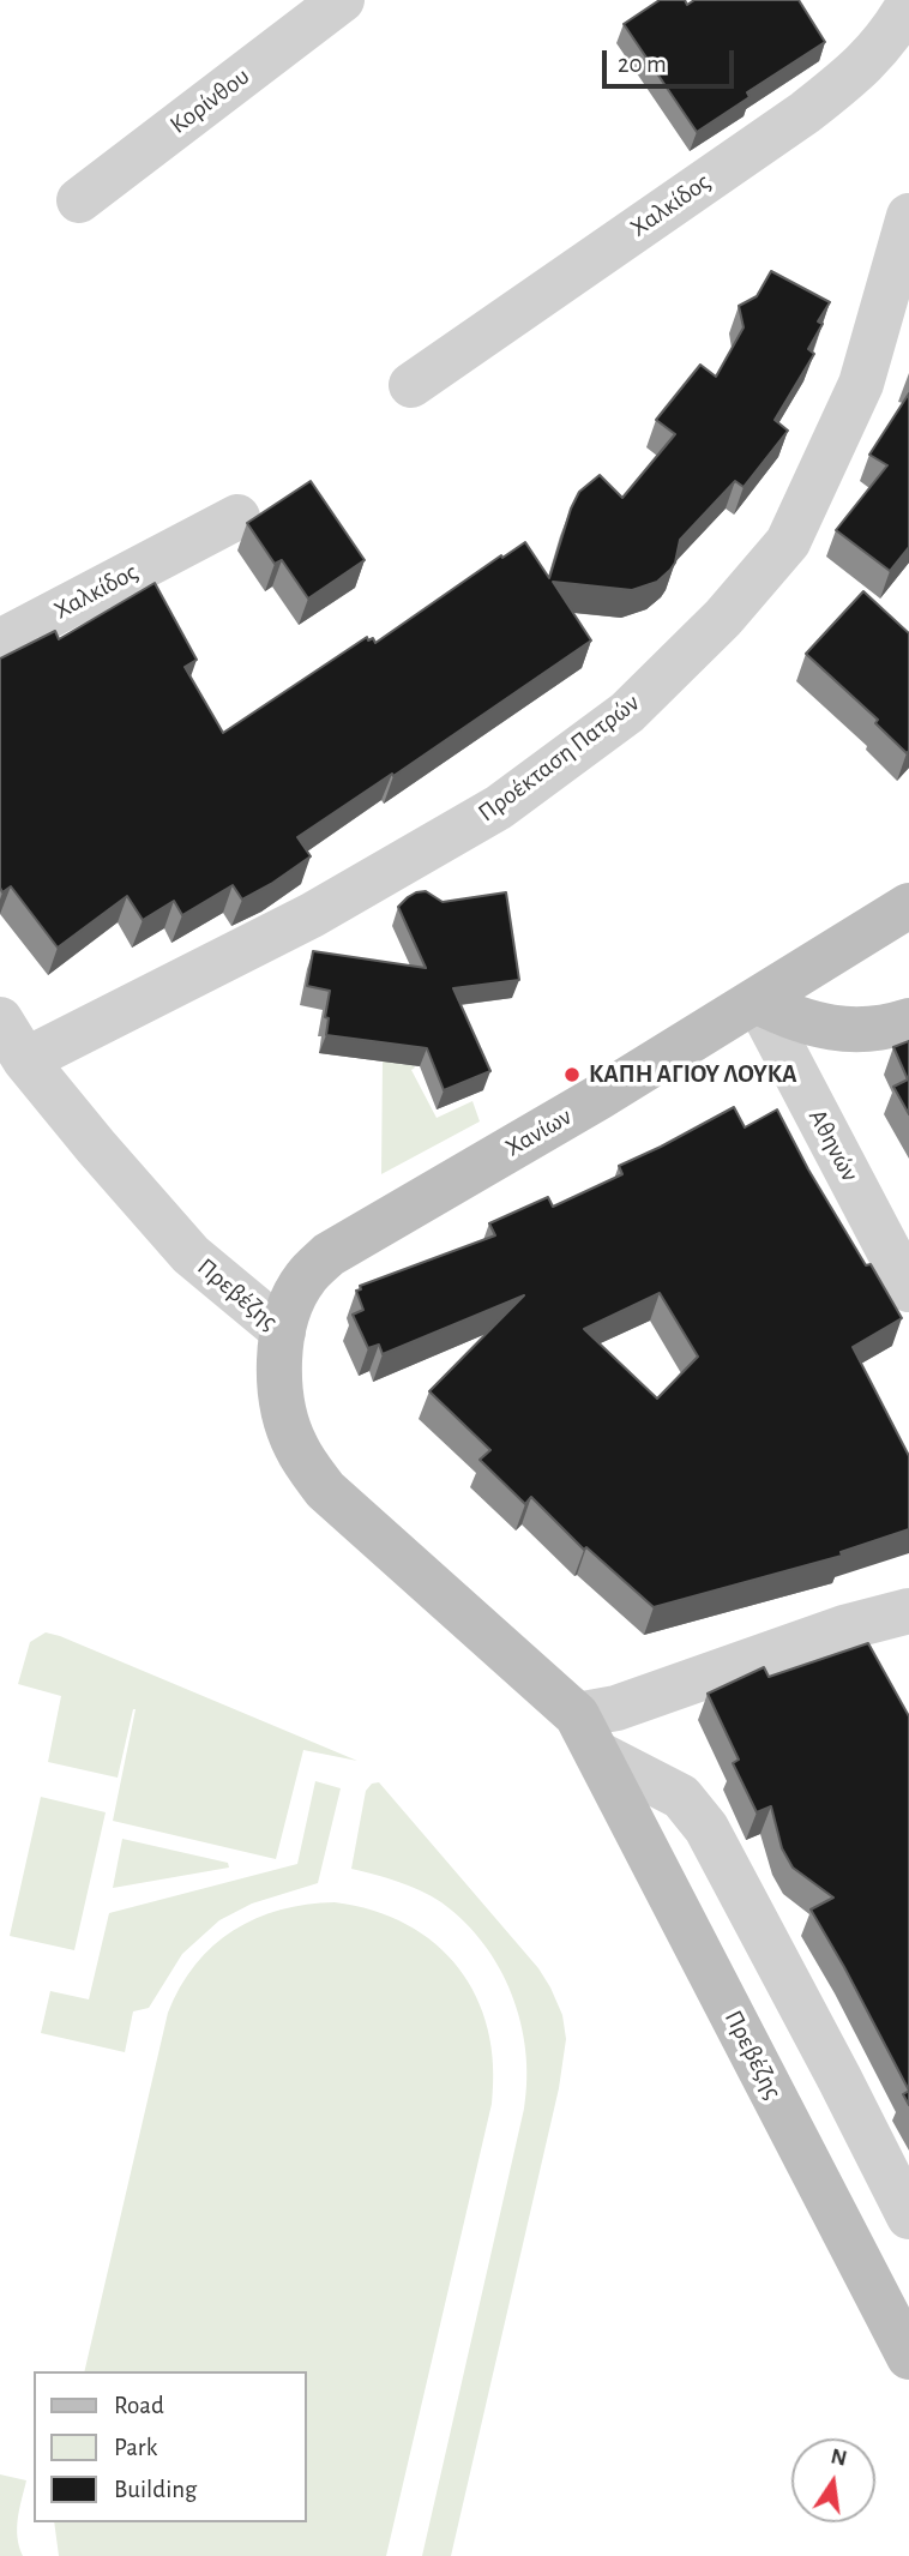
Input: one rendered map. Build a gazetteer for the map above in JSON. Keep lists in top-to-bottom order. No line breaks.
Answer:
{"streets":{"street":["Κορίνθου","Χαλκίδος","Προέκταση Πατρών","Χανίων","Αθηνών","Πρεβέζης"]},"crossings":[["Προέκταση Πατρών","Πρεβέζης"],["Χανίων","Αθηνών"],["Χανίων","Πρεβέζης"]],"places":["ΚΑΠΗ ΑΓΙΟΥ ΛΟΥΚΑ"],"legend":["Road","Park","Building"],"scale_bar":"20 m","north":"top"}
